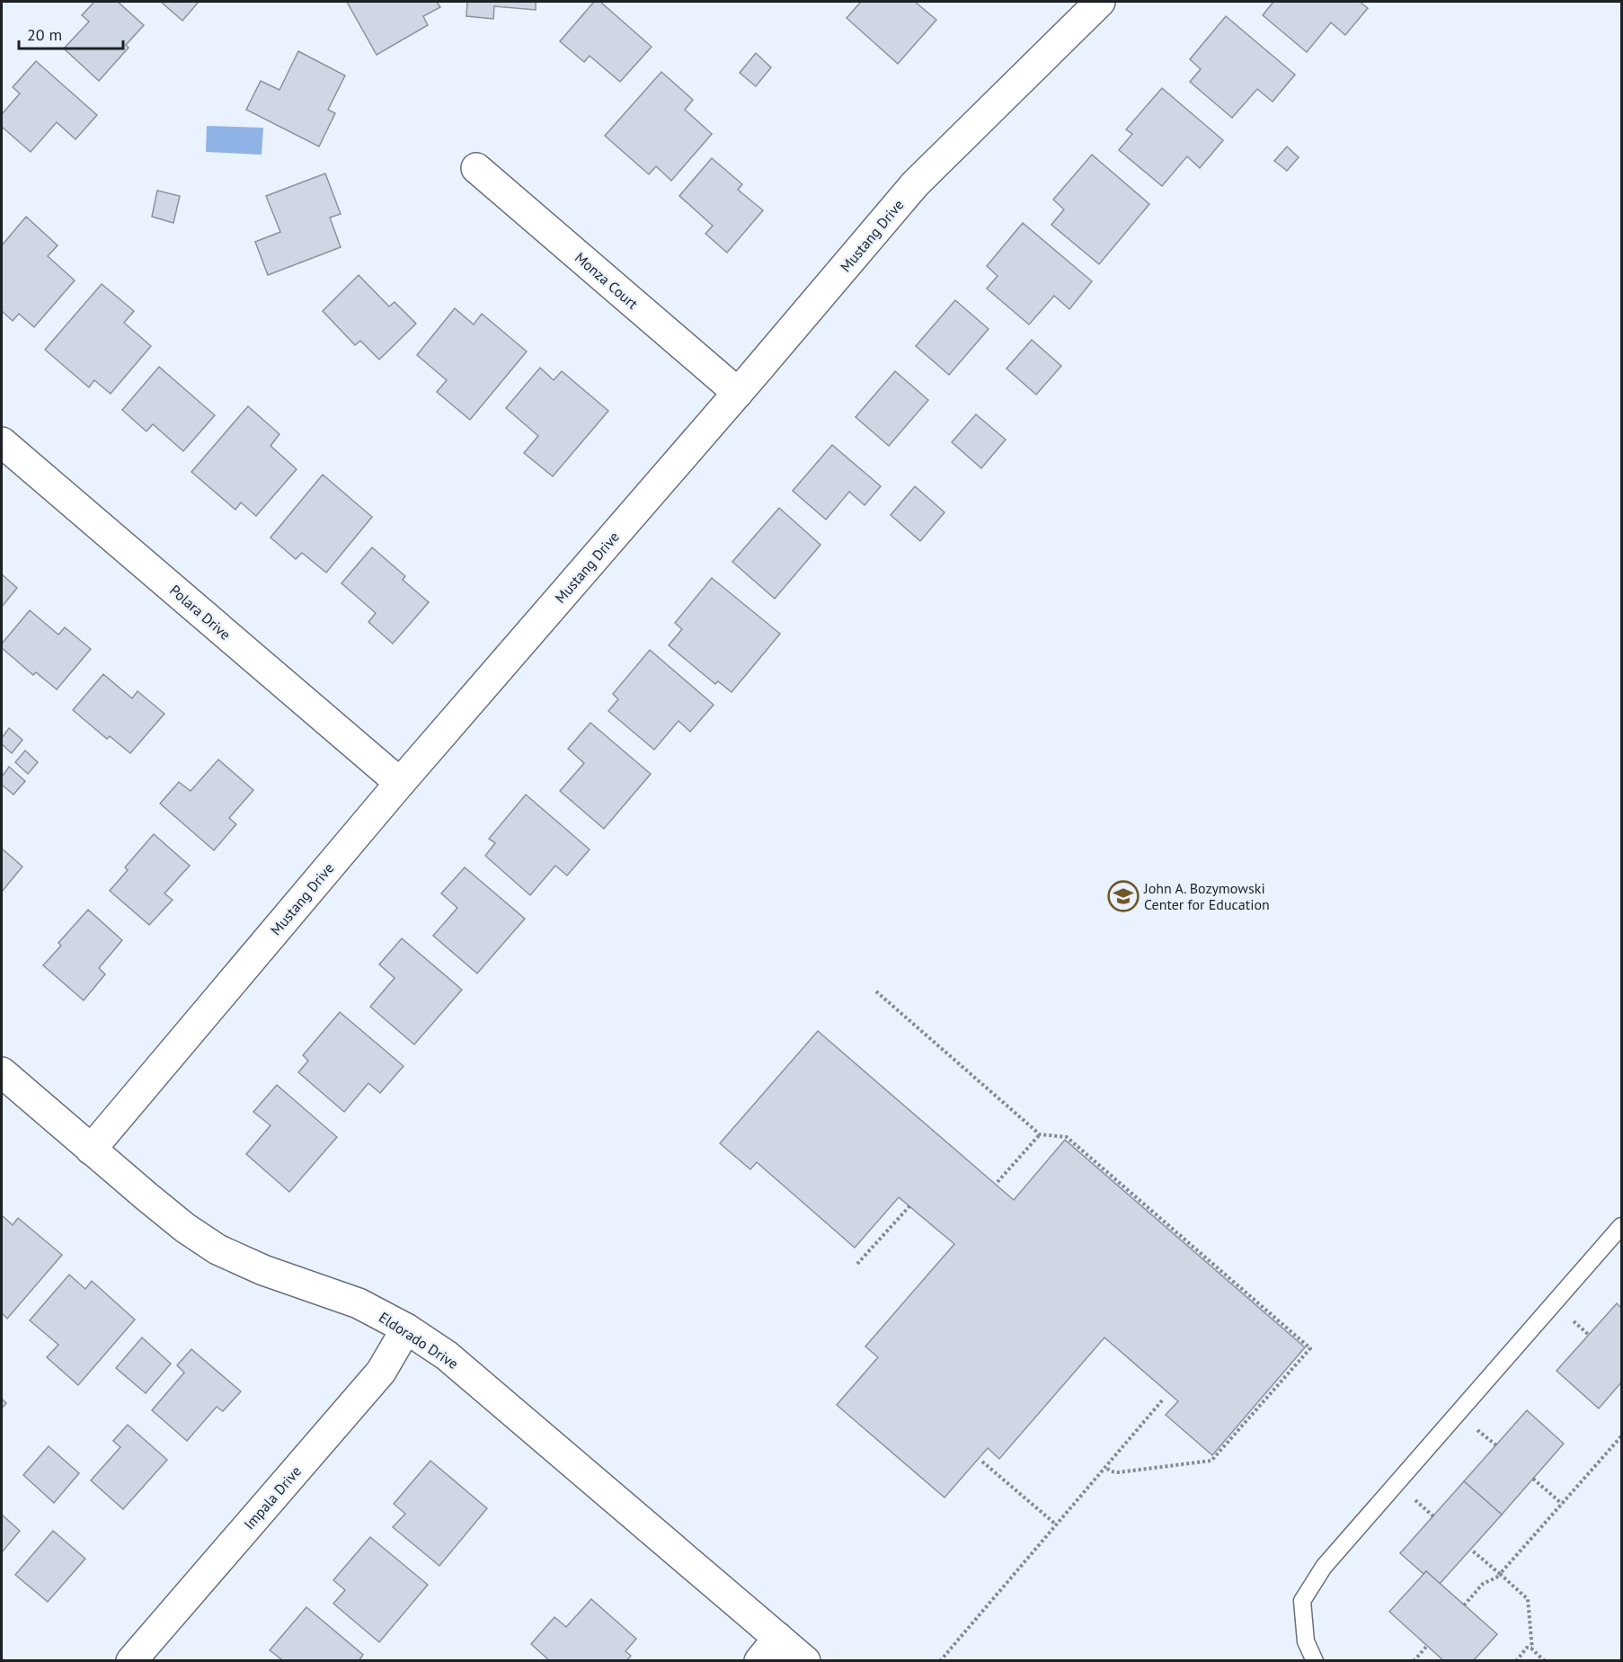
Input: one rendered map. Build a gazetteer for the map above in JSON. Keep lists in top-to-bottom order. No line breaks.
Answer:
{"streets":{"street":["Mustang Drive","Monza Court","Polara Drive","Eldorado Drive","Impala Drive"]},"crossings":[["Mustang Drive","Monza Court"],["Mustang Drive","Polara Drive"],["Mustang Drive","Eldorado Drive"],["Eldorado Drive","Impala Drive"]],"places":{"school or university":["John A. Bozymowski Center for Education"]},"scale_bar":"20 m"}
